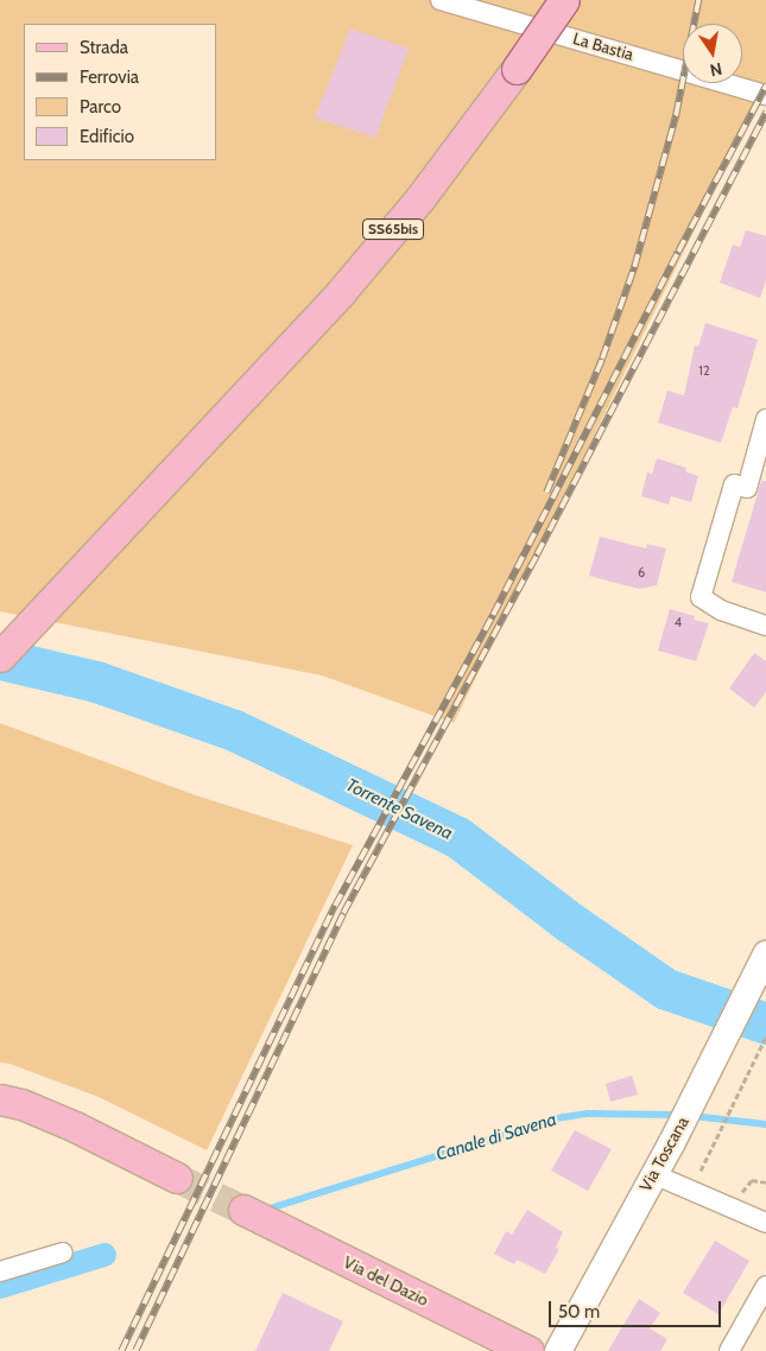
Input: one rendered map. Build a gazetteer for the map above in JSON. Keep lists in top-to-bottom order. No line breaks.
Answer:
{"streets":{"main road":["SS65bis","Via Toscana","Via del Dazio"],"street":["La Bastia"]},"water":["Torrente Savena","Canale di Savena"],"house_numbers":["12","6","4"],"legend":["Strada","Ferrovia","Parco","Edificio"],"scale_bar":"50 m","north":"bottom"}
